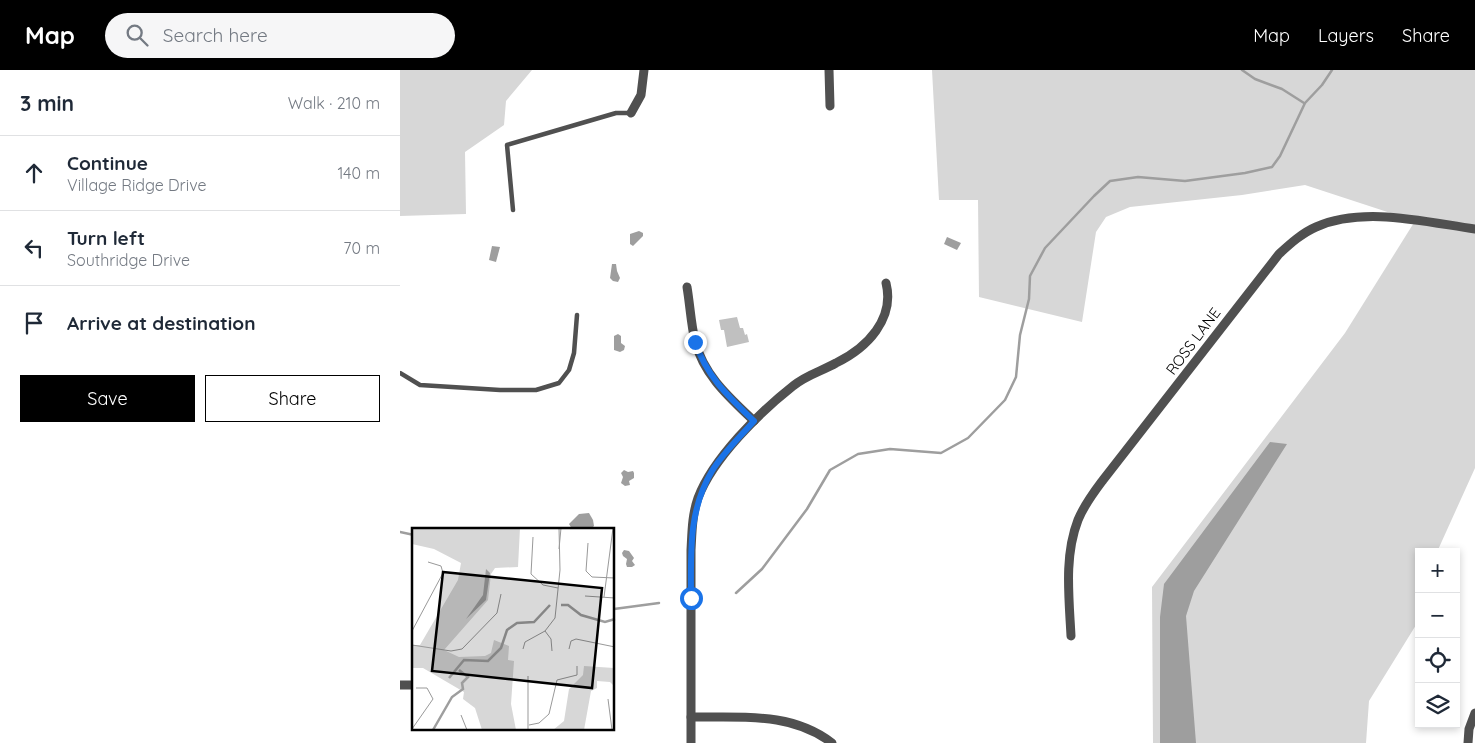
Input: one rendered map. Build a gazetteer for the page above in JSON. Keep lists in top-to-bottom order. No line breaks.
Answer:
{"streets":{"street":["ROSS LANE"]},"page":{"header":"Map","search":"Search here","nav":["Map","Layers","Share"],"heading":["3 min","Walk · 210 m"],"list":[["Continue","Village Ridge Drive","140 m"],["Turn left","Southridge Drive","70 m"],"Arrive at destination"],"buttons":["Save","Share"],"map_buttons":["+","−"]}}
